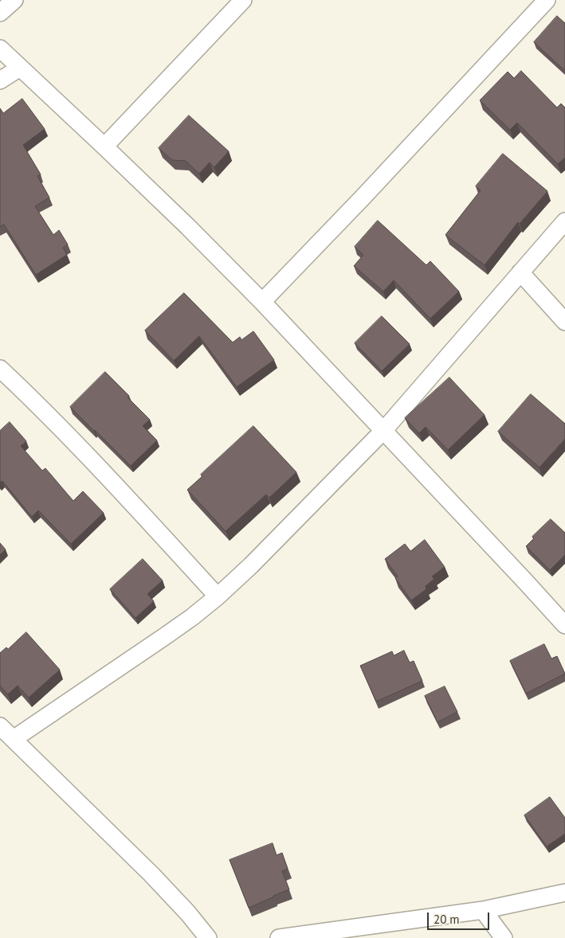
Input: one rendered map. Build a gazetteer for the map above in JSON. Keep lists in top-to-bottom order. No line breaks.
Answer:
{"scale_bar":"20 m"}
